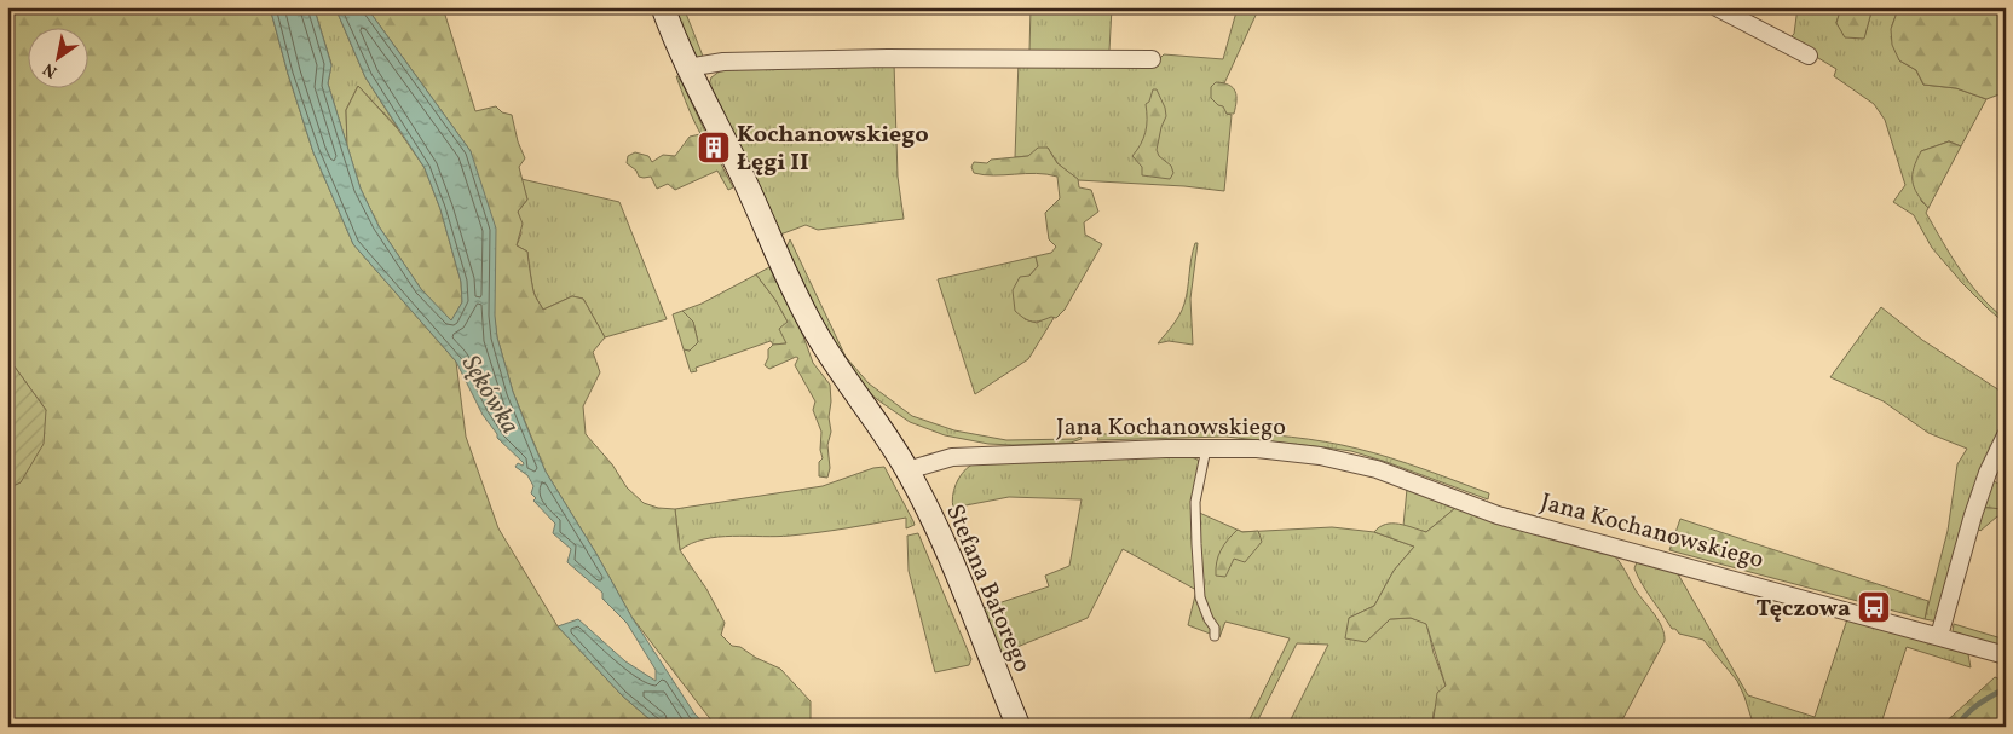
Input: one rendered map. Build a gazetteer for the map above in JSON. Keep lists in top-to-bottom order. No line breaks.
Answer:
{"streets":{"street":["Jana Kochanowskiego","Stefana Batorego"]},"crossings":[["Jana Kochanowskiego","Stefana Batorego"]],"water":["Sękówka"],"places":{"building":["Kochanowskiego Łęgi II"],"bus stop":["Tęczowa"]},"north":"bottom left"}
